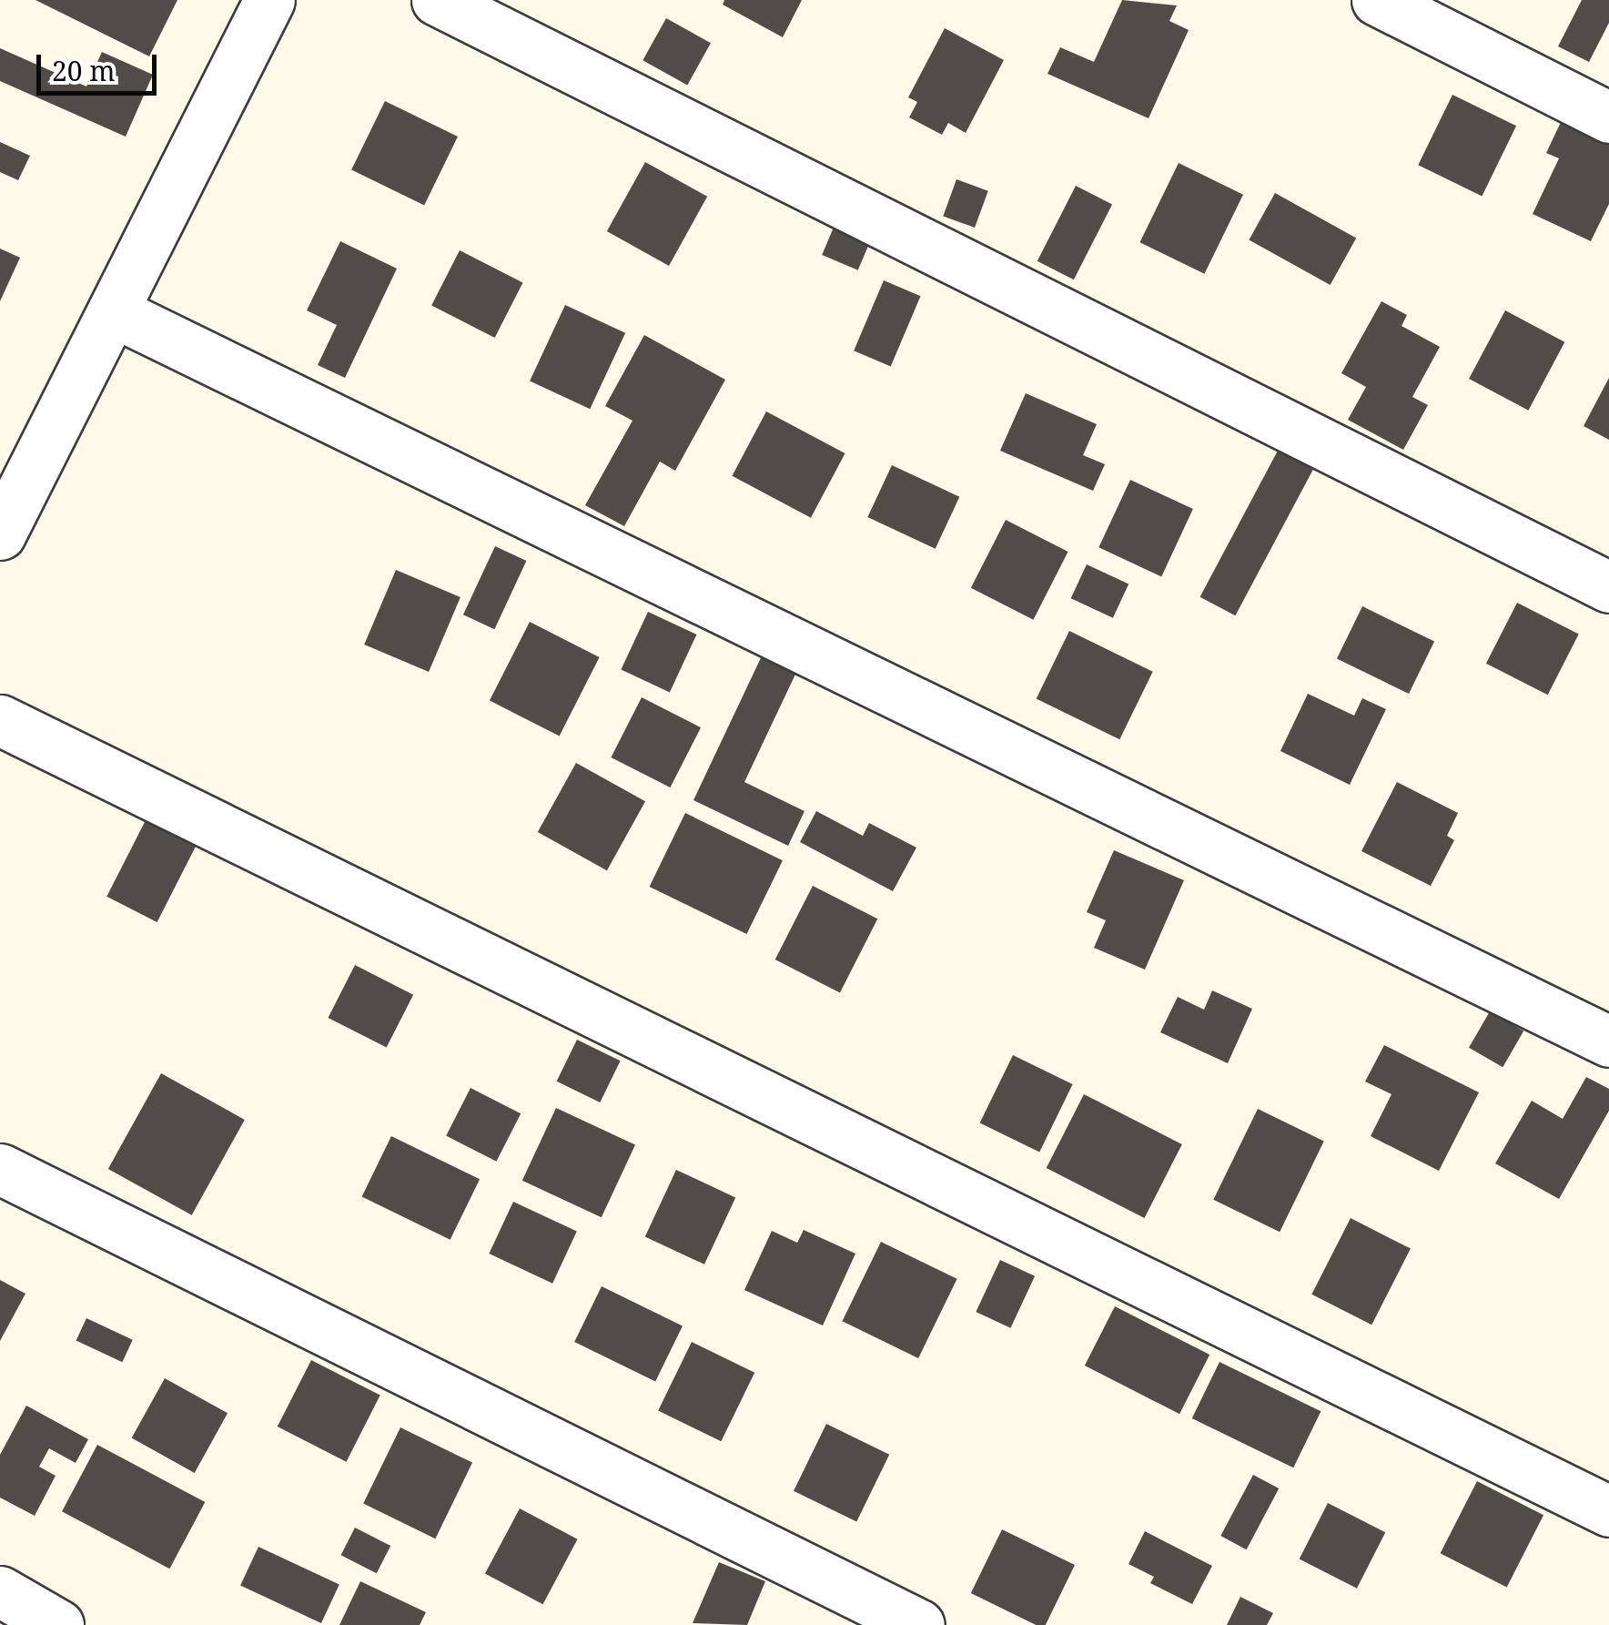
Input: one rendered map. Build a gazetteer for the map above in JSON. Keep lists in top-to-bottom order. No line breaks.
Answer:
{"scale_bar":"20 m"}
